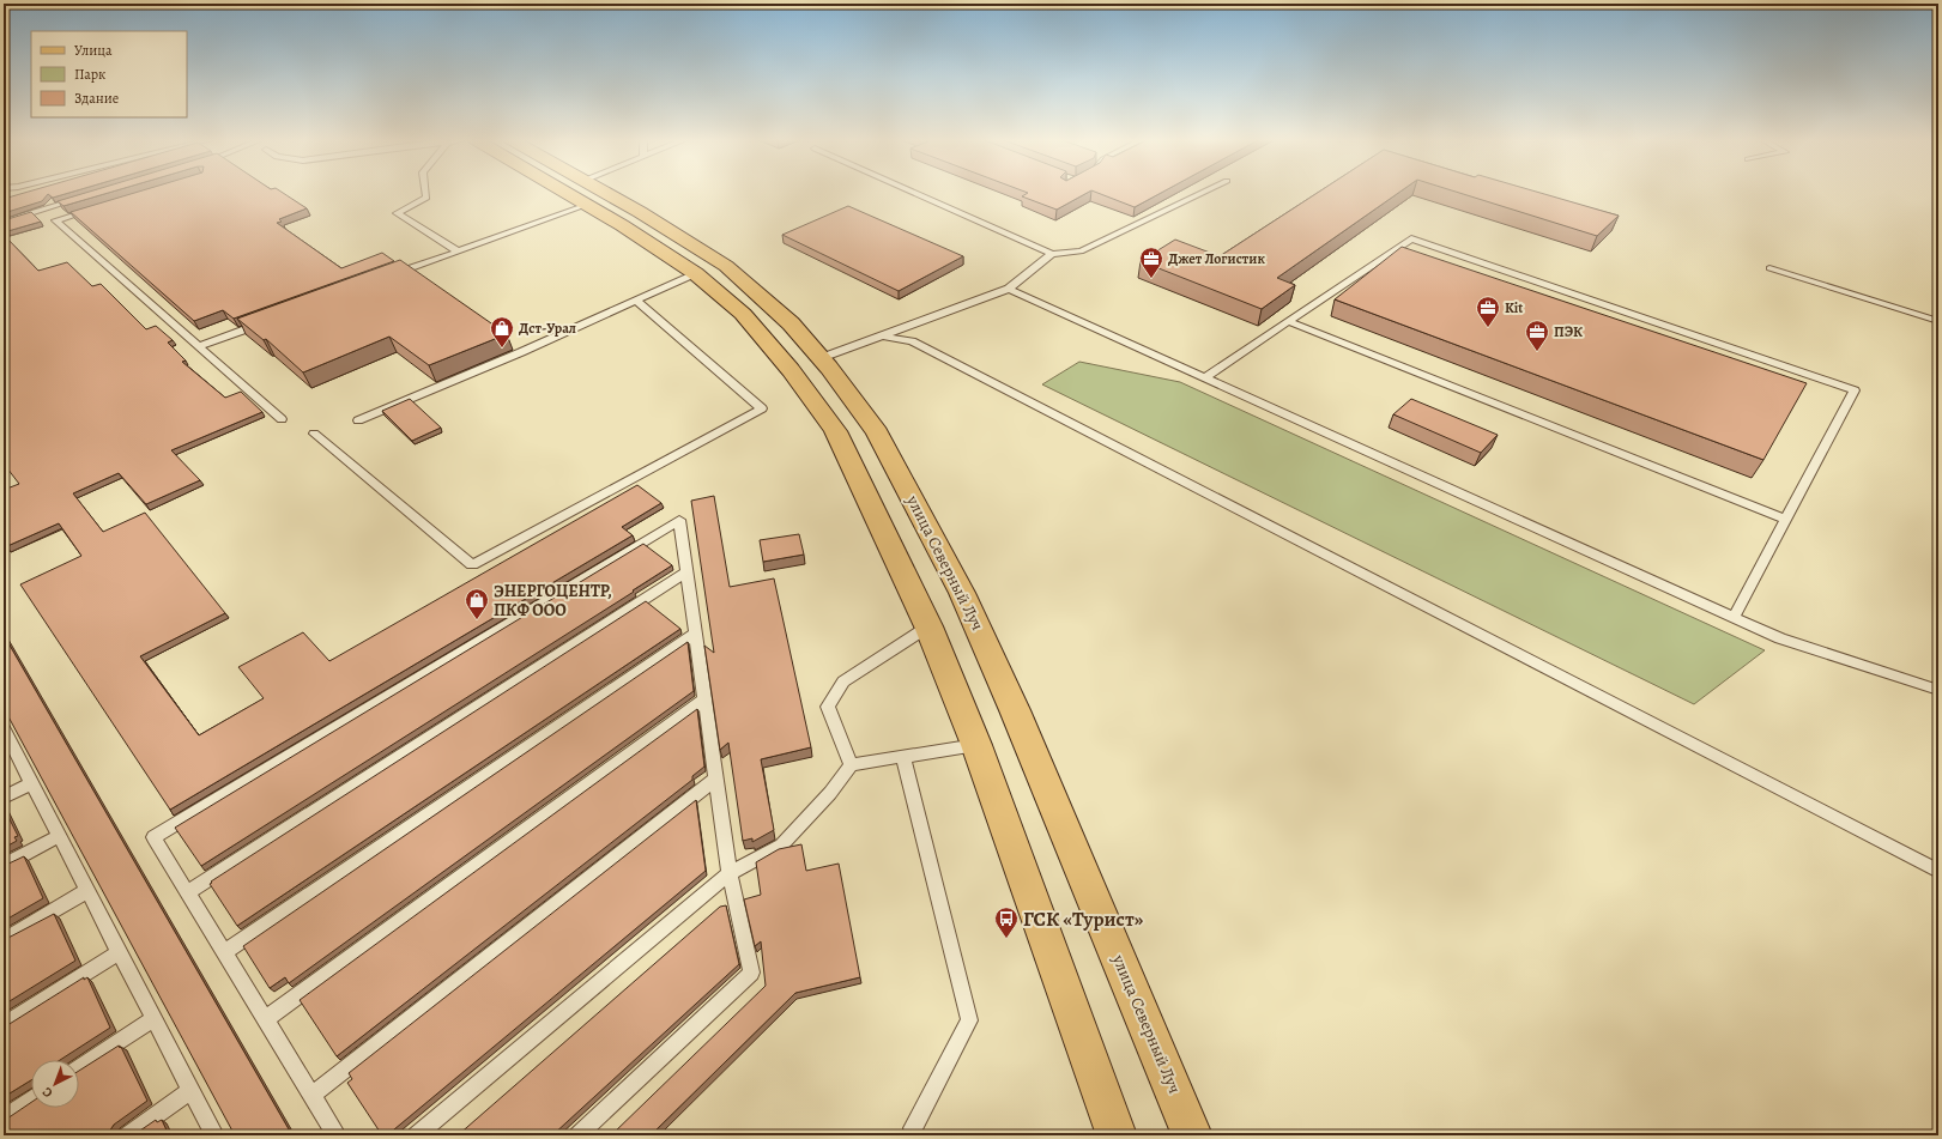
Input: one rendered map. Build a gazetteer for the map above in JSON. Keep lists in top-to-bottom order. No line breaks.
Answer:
{"streets":{"main road":["улица Северный Луч"]},"places":{"office":["Джет Логистик","Kit","ПЭК"],"shop":["Дст-Урал","ЭНЕРГОЦЕНТР, ПКФ ООО"],"bus stop":["ГСК «Турист»"]},"legend":["Улица","Парк","Здание"],"north":"bottom left"}
